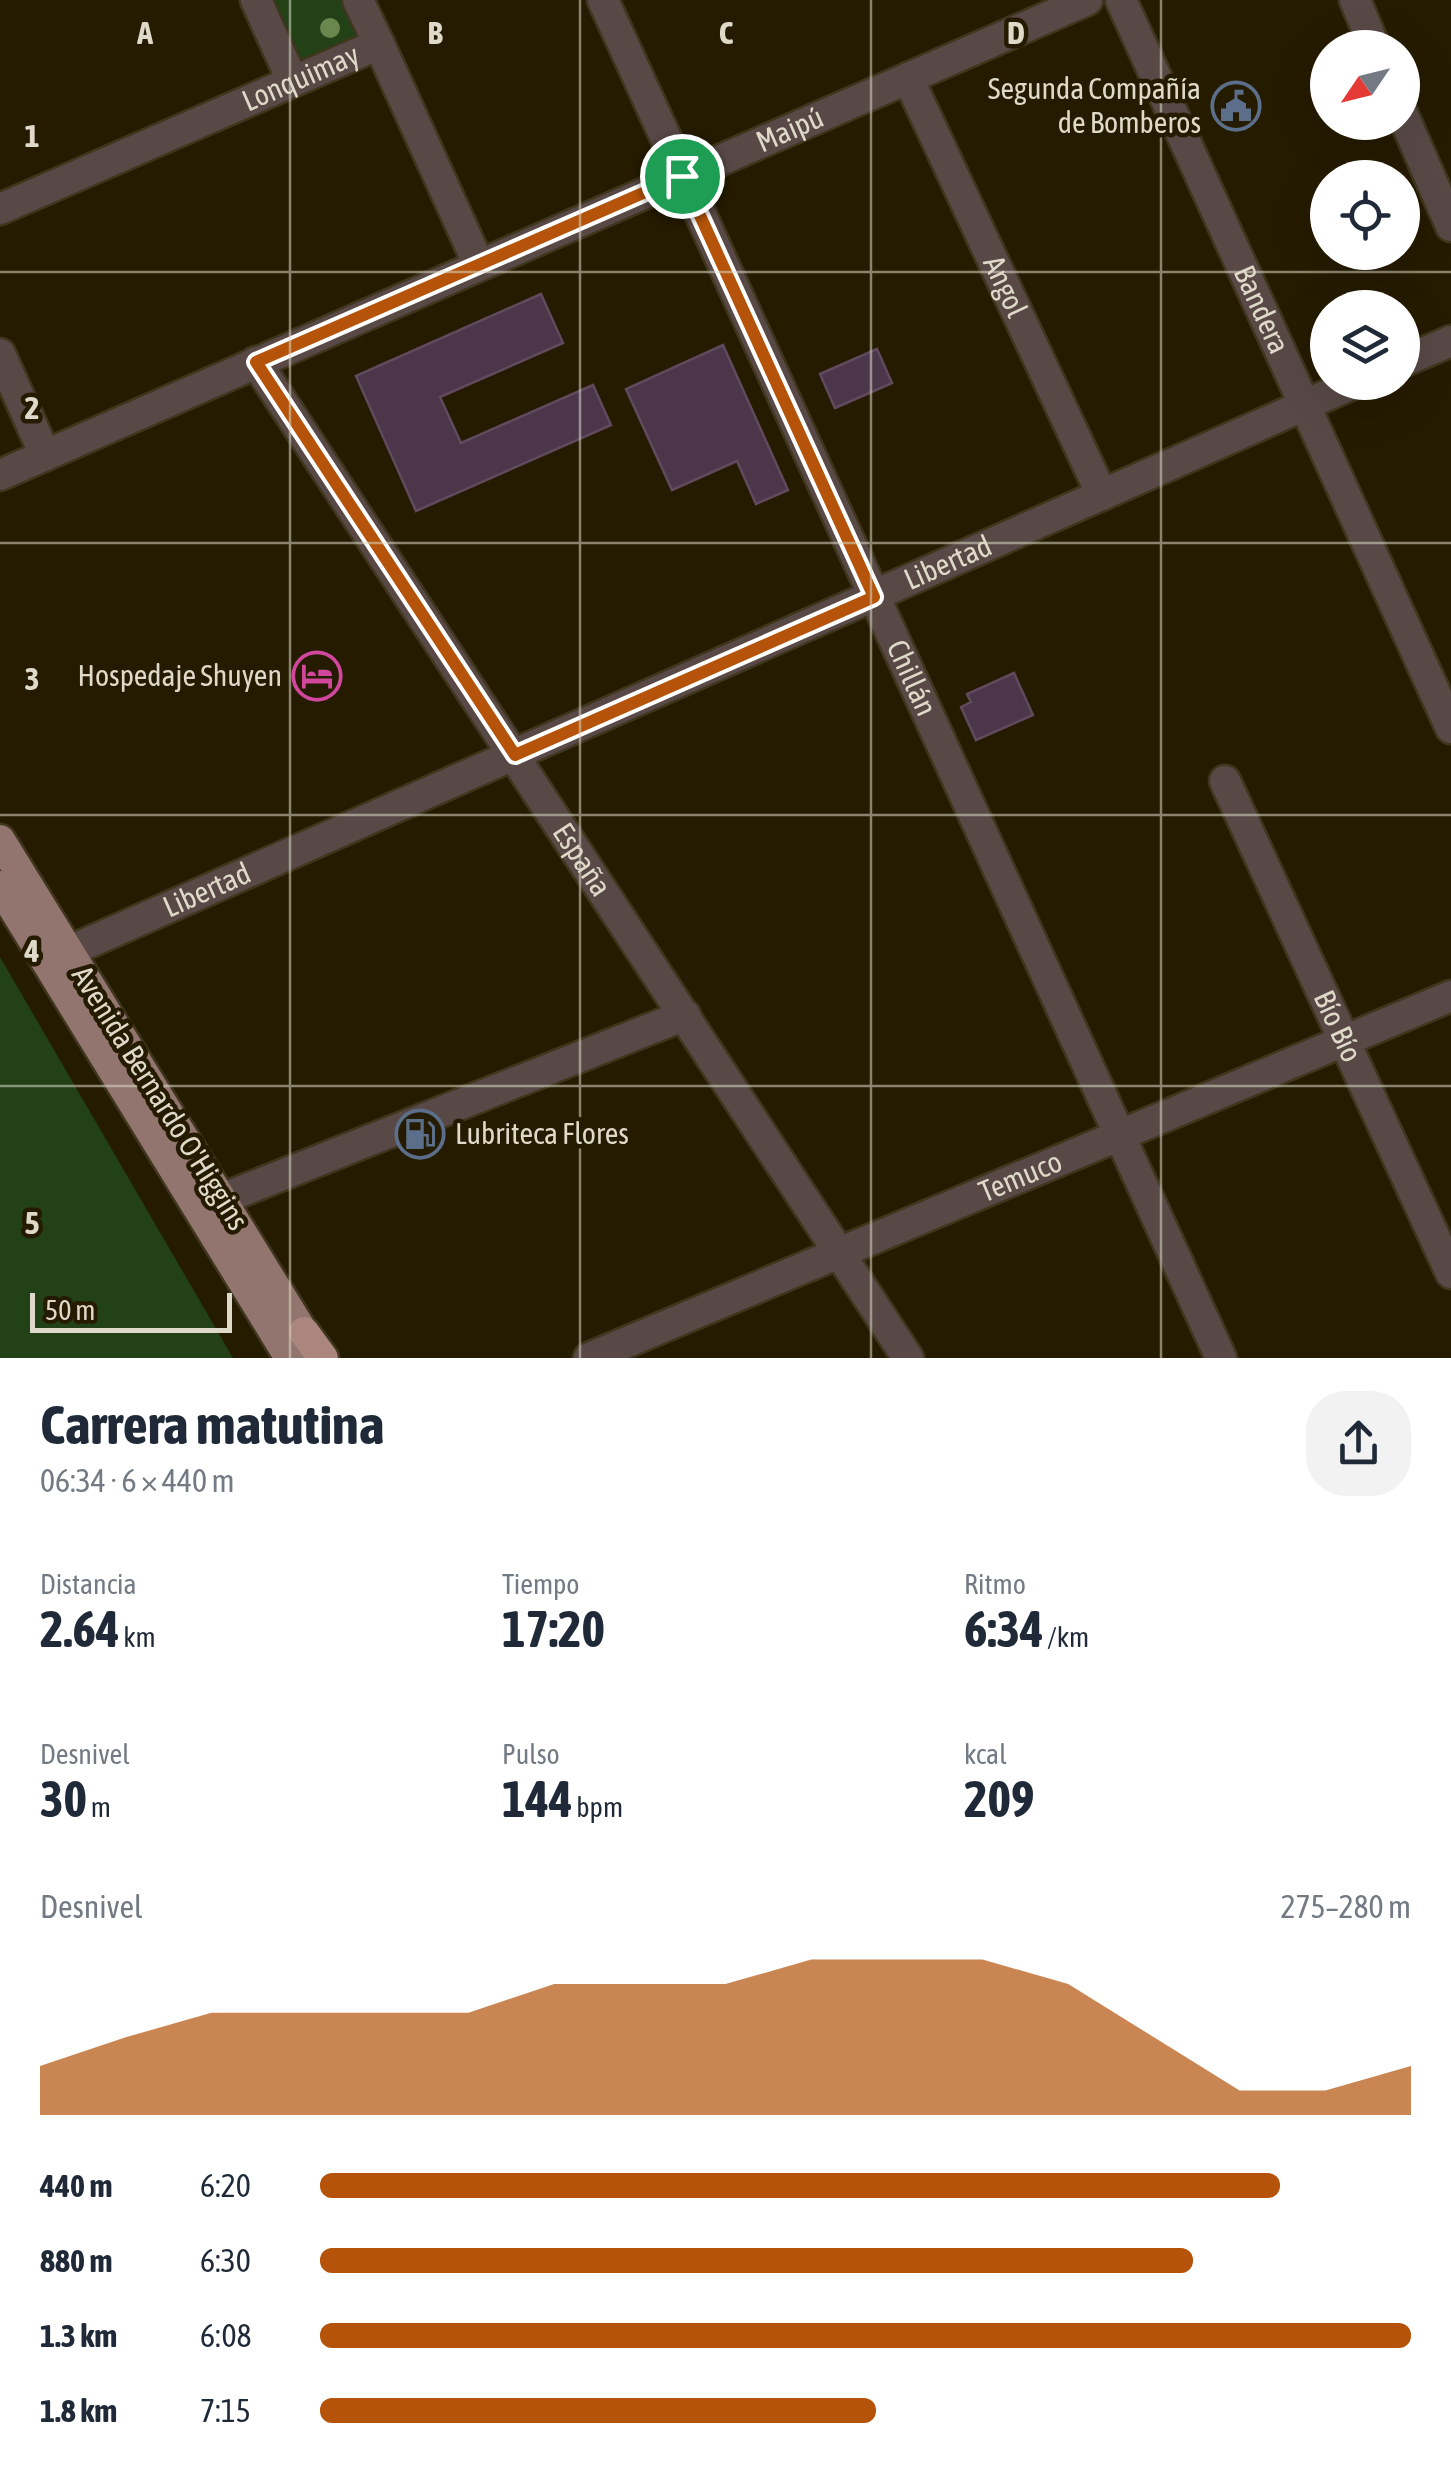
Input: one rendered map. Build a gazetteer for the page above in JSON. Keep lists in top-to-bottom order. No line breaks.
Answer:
{"streets":{"main road":["Avenida Bernardo O'Higgins"],"street":["Lonquimay","Maipú","Angol","Bandera","Libertad","Chillán","España","Bío Bío","Temuco"]},"crossings":[["Lonquimay","Maipú"],["Maipú","Angol"],["Maipú","Chillán"],["Maipú","España"],["Angol","Libertad"],["Bandera","Libertad"],["Libertad","Chillán"],["Libertad","España"],["Libertad","Avenida Bernardo O'Higgins"],["Chillán","Temuco"],["España","Temuco"],["Bío Bío","Temuco"]],"places":{"public building":["Segunda Compañía de Bomberos"],"hotel":["Hospedaje Shuyen"],"fuel station":["Lubriteca Flores"]},"scale_bar":"50 m","north":"bottom left","page":{"scale":"50 m","heading":["Carrera matutina","06:34 · 6 × 440 m"],"stats":[["Distancia","2.64 km"],["Tiempo","17:20"],["Ritmo","6:34 /km"],["Desnivel","30 m"],["Pulso","144 bpm"],["kcal","209"]],"chart":["Desnivel","275–280 m"],"list":[{"name":"440 m","note":"6:20"},{"name":"880 m","note":"6:30"},{"name":"1.3 km","note":"6:08"},{"name":"1.8 km","note":"7:15"}]},"grid":{"columns":["A","B","C","D"],"rows":["1","2","3","4","5"]}}
